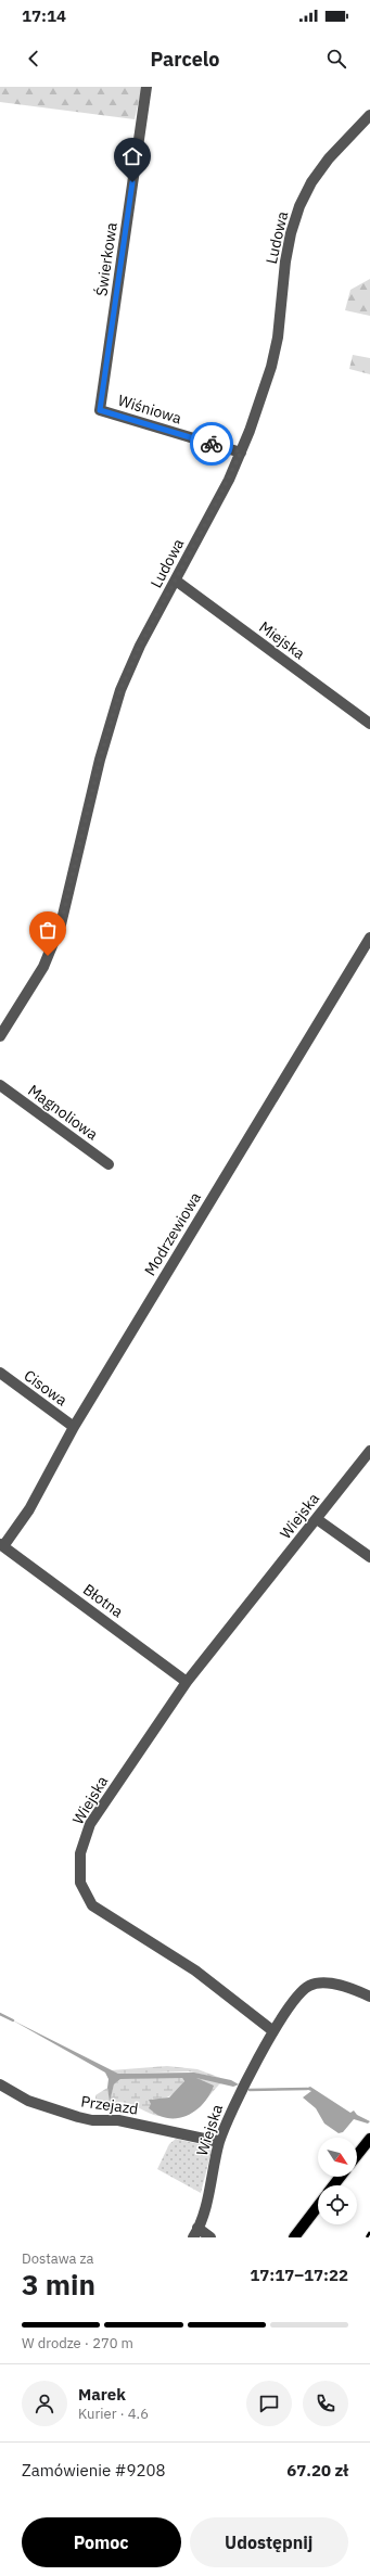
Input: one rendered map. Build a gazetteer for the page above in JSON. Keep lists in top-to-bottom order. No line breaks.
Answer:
{"streets":{"street":["Ludowa","Świerkowa","Wiśniowa","Miejska","Magnoliowa","Modrzewiowa","Cisowa","Wiejska","Błotna","Przejazd"]},"crossings":[["Ludowa","Wiśniowa"],["Ludowa","Miejska"],["Świerkowa","Wiśniowa"],["Modrzewiowa","Cisowa"],["Modrzewiowa","Błotna"],["Wiejska","Błotna"],["Wiejska","Przejazd"]],"north":"bottom right","page":{"status":"17:14","header":"Parcelo","heading":["3 min","Dostawa za","17:17–17:22"],"panel":["Marek","Kurier · 4.6","Zamówienie #9208","67.20 zł"],"bar":"W drodze · 270 m","buttons":["Pomoc","Udostępnij"]}}
